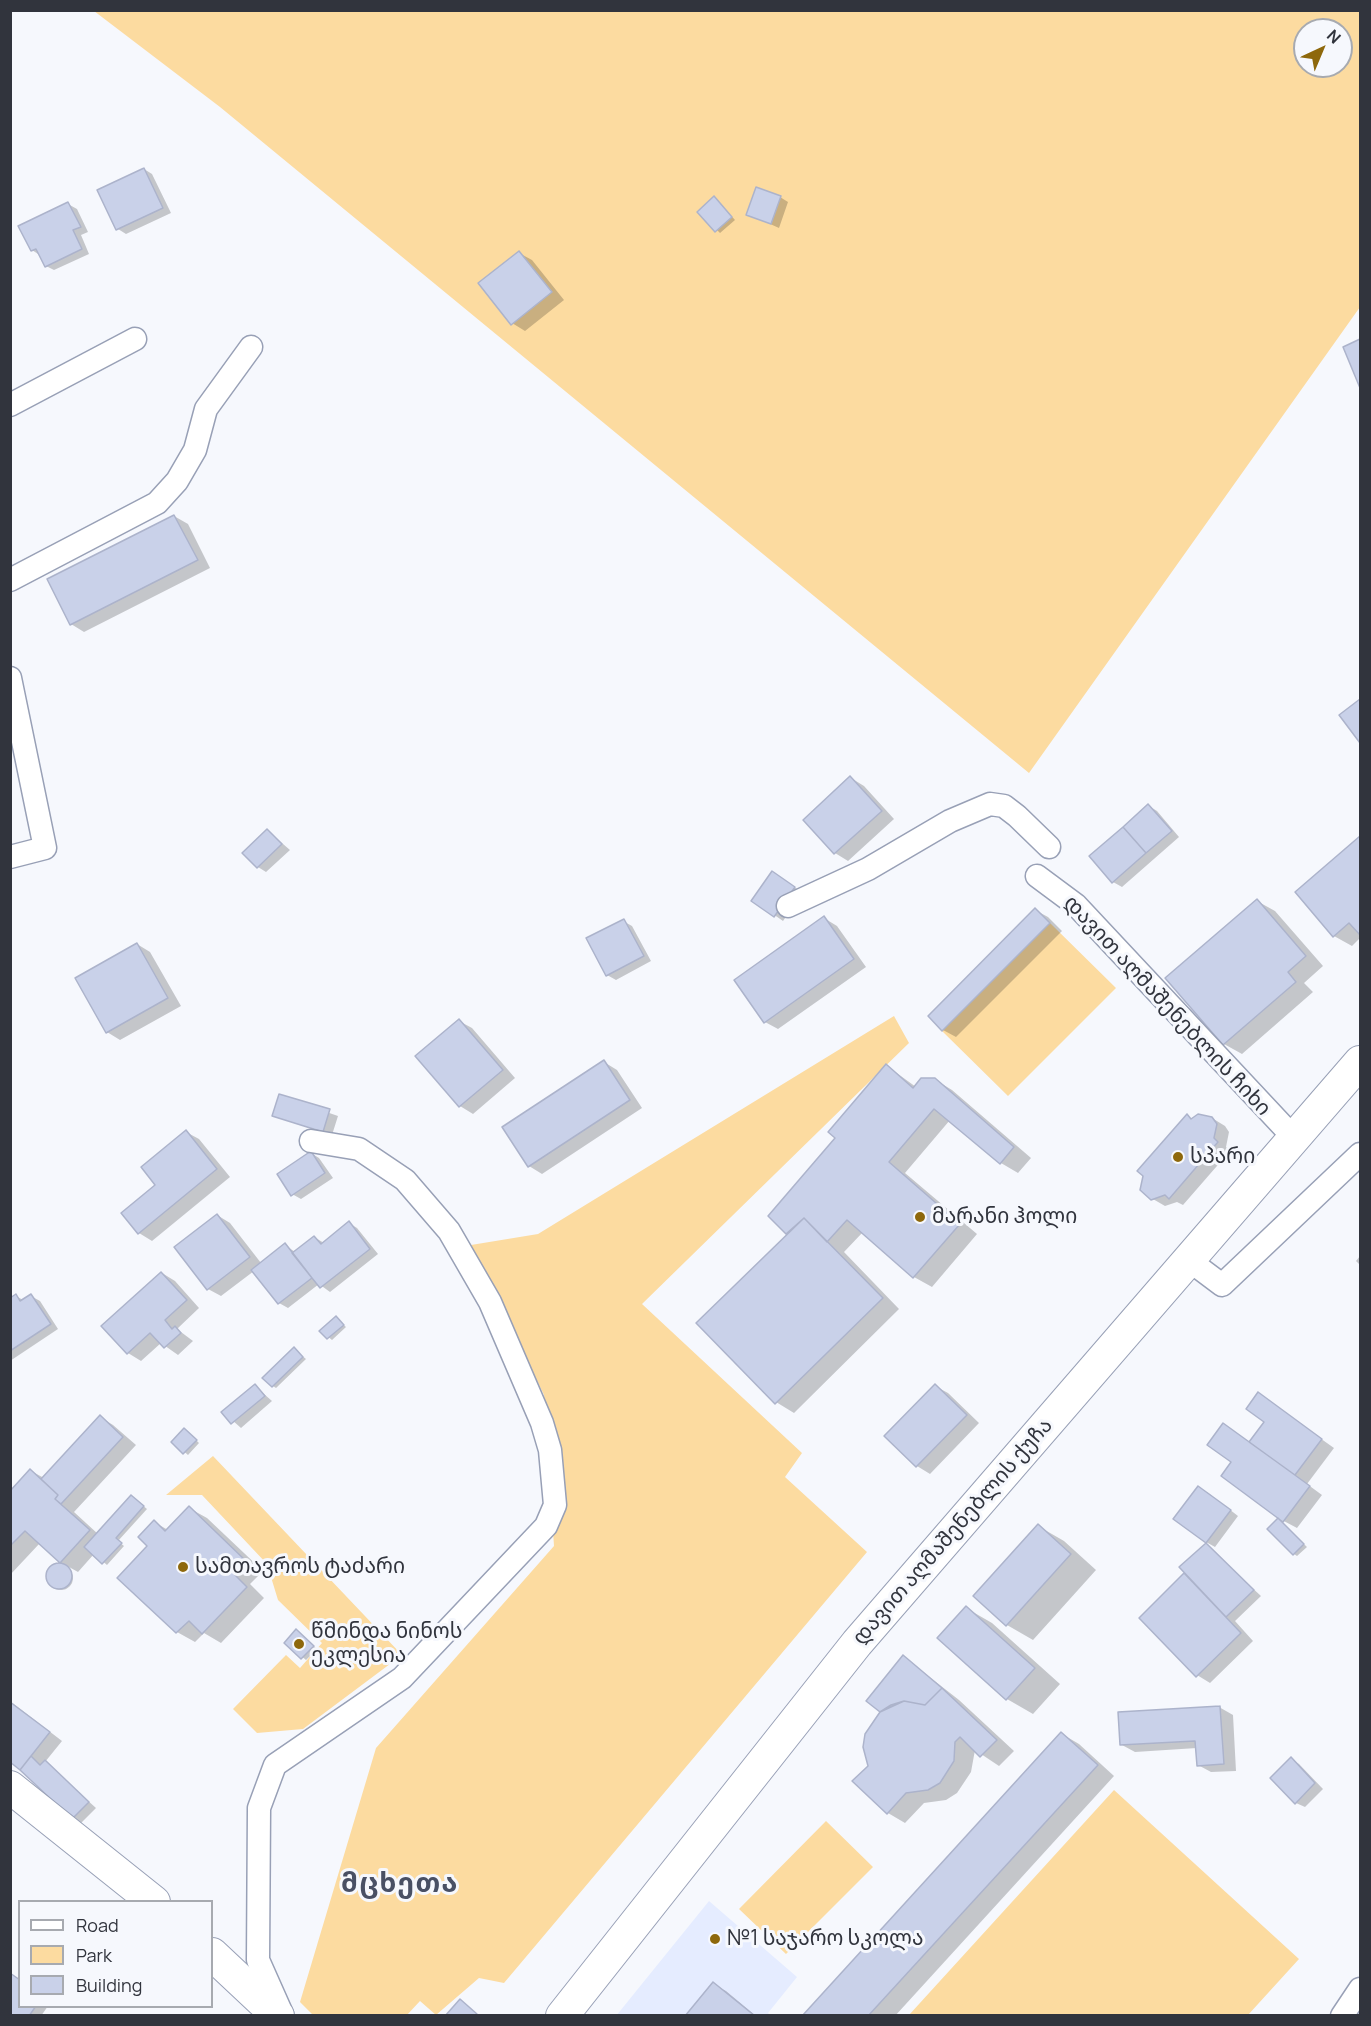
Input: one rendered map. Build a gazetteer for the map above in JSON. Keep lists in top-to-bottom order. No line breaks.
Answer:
{"streets":{"main road":["დავით აღმაშენებლის ქუჩა"],"street":["დავით აღმაშენებლის ჩიხი"]},"crossings":[["დავით აღმაშენებლის ჩიხი","დავით აღმაშენებლის ქუჩა"]],"districts":["მცხეთა"],"places":["სპარი","მარანი ჰოლი","სამთავროს ტაძარი","წმინდა ნინოს ეკლესია","№1 საჯარო სკოლა"],"legend":["Road","Park","Building"],"north":"top right"}
